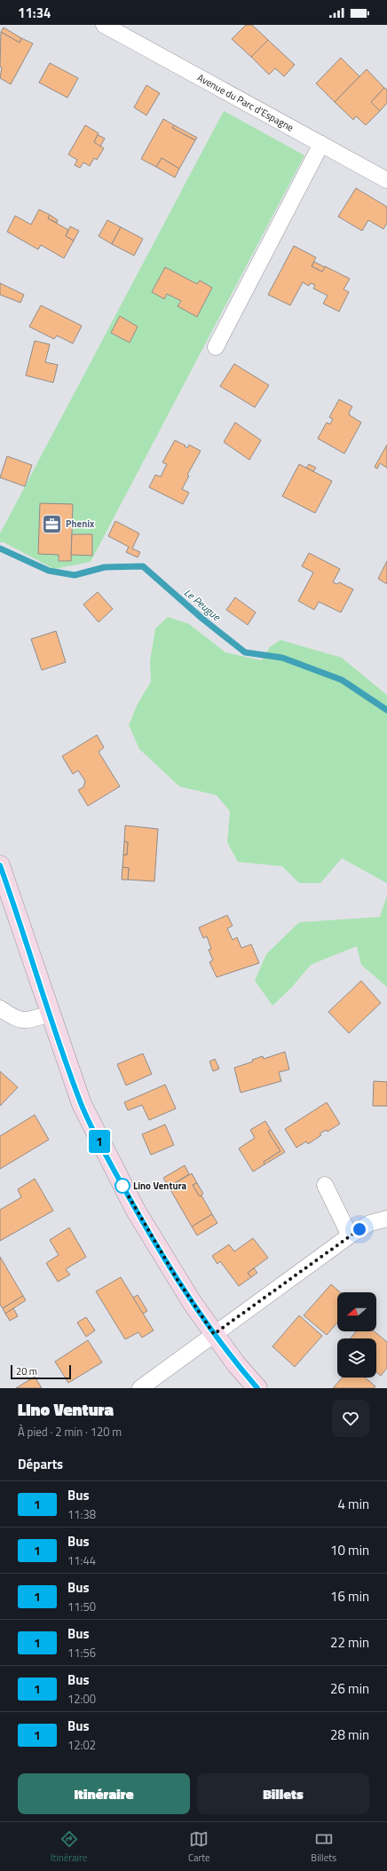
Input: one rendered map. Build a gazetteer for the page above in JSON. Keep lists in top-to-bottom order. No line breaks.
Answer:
{"streets":{"street":["Avenue du Parc d'Espagne"]},"water":["Le Peugue"],"places":{"office":["Phenix"],"other":["Lino Ventura"]},"lines":["bus line 1"],"scale_bar":"20 m","north":"left","page":{"status":"11:34","on_map":"1","scale":"20 m","heading":[["Lino Ventura","À pied · 2 min · 120 m"],"Départs"],"list":[{"mark":"1","name":"Bus","note":"11:38","value":"4 min"},{"mark":"1","name":"Bus","note":"11:44","value":"10 min"},{"mark":"1","name":"Bus","note":"11:50","value":"16 min"},{"mark":"1","name":"Bus","note":"11:56","value":"22 min"},{"mark":"1","name":"Bus","note":"12:00","value":"26 min"},{"mark":"1","name":"Bus","note":"12:02","value":"28 min"}],"buttons":["Itinéraire","Billets"],"tabs":["Itinéraire","Carte","Billets"]}}
